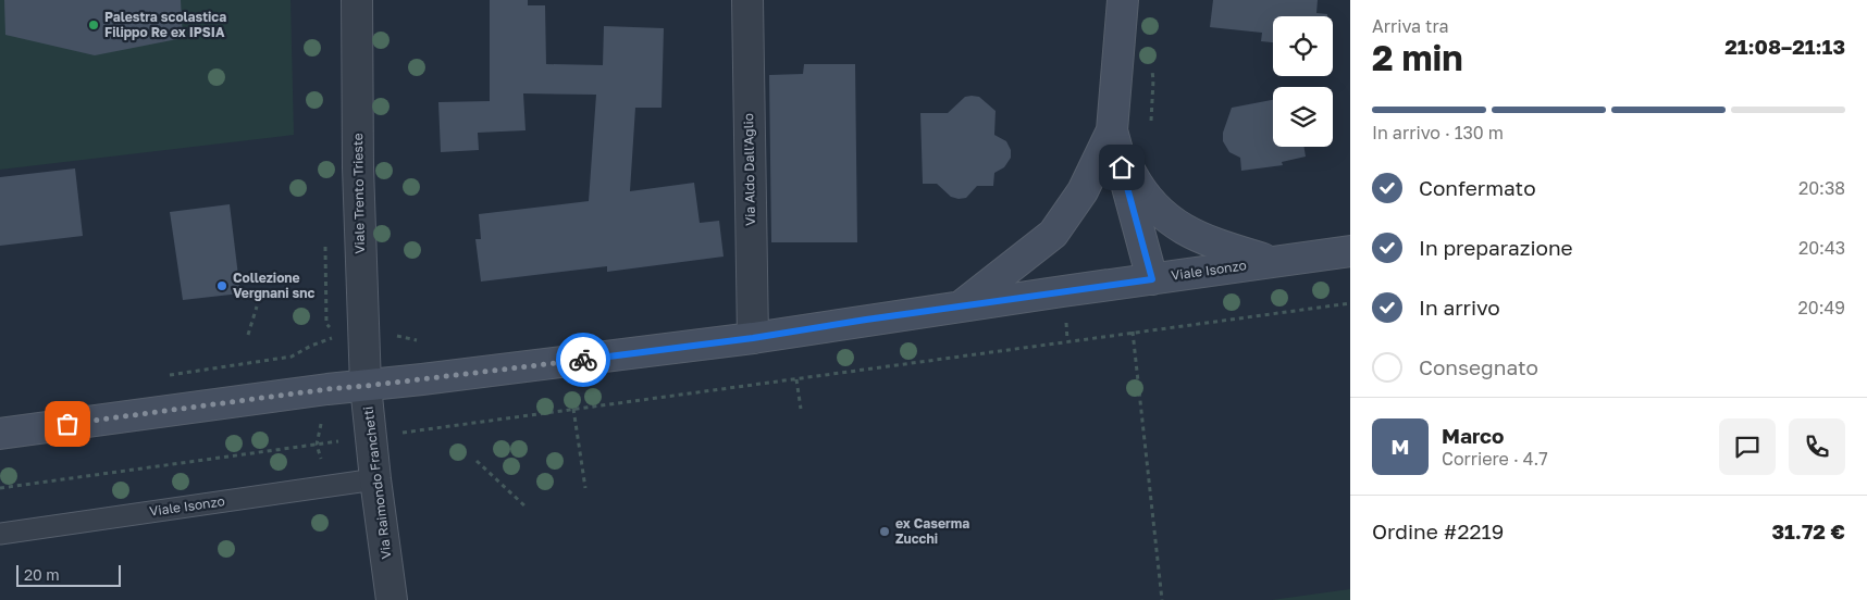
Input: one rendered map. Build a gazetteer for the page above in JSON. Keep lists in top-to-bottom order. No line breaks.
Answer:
{"streets":{"main road":["Viale Isonzo"],"street":["Via Aldo Dall'Aglio","Viale Trento Trieste","Via Raimondo Franchetti"]},"crossings":[["Via Aldo Dall'Aglio","Viale Isonzo"],["Viale Trento Trieste","Viale Isonzo"],["Viale Trento Trieste","Via Raimondo Franchetti"],["Viale Isonzo","Via Raimondo Franchetti"]],"places":["Palestra scolastica Filippo Re ex IPSIA","Collezione Vergnani snc","ex Caserma Zucchi"],"scale_bar":"20 m","page":{"heading":["2 min","Arriva tra","21:08–21:13"],"panel":["Marco","Corriere · 4.7","Ordine #2219","31.72 €"],"bar":"In arrivo · 130 m","list":[["Confermato","20:38"],["In preparazione","20:43"],["In arrivo","20:49"],"Consegnato"],"round":"M","scale":"20 m"}}
